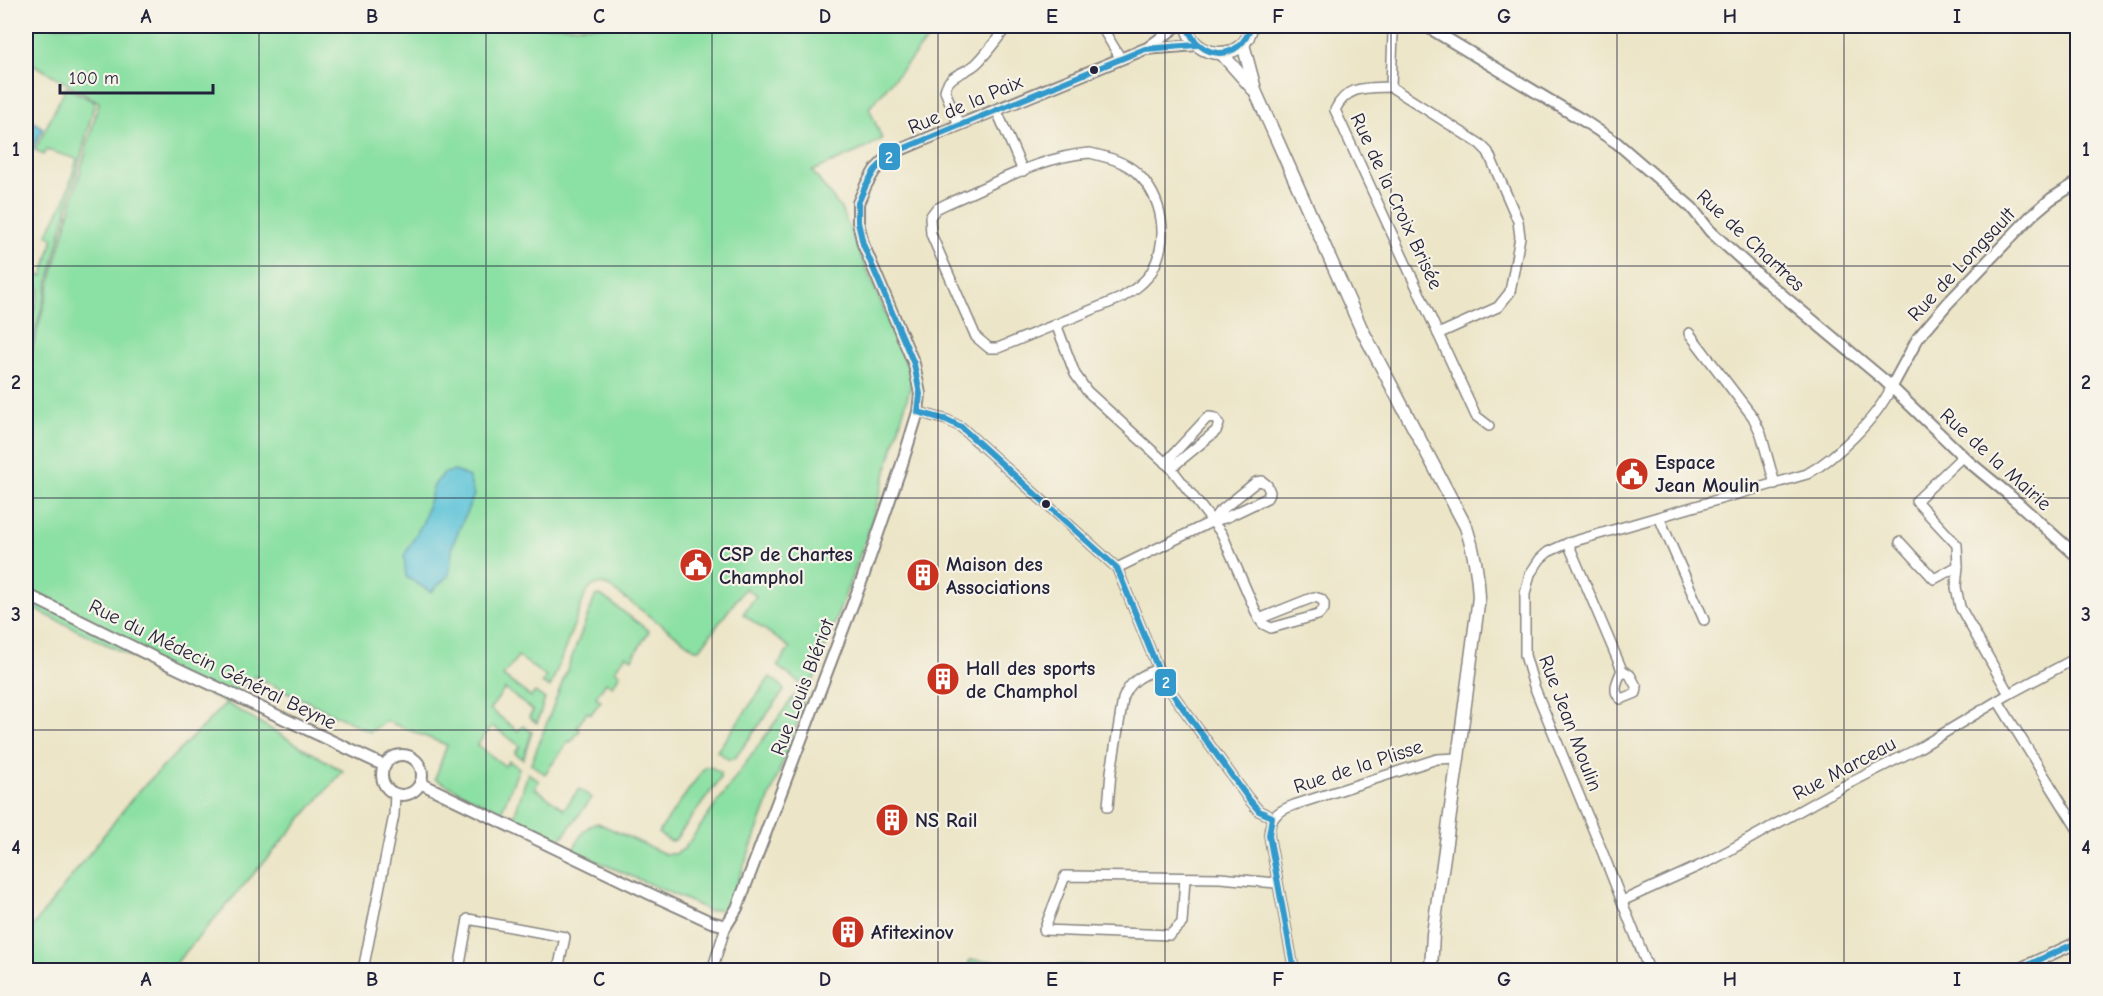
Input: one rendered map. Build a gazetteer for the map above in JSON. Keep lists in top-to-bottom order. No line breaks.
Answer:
{"streets":{"street":["Rue de la Paix","Rue de la Croix Brisée","Rue de Chartres","Rue de Longsault","Rue de la Mairie","Rue du Médecin Général Beyne","Rue Louis Blériot","Rue Jean Moulin","Rue de la Plisse","Rue Marceau"]},"crossings":[["Rue de la Paix","Rue Louis Blériot"],["Rue de Chartres","Rue de Longsault"],["Rue de Chartres","Rue de la Mairie"],["Rue de Chartres","Rue Jean Moulin"],["Rue de Longsault","Rue de la Mairie"],["Rue de Longsault","Rue Jean Moulin"],["Rue de la Mairie","Rue Jean Moulin"],["Rue Jean Moulin","Rue Marceau"]],"places":{"public building":["Espace Jean Moulin","CSP de Chartes Champhol"],"building":["Maison des Associations","Hall des sports de Champhol","NS Rail","Afitexinov"]},"lines":["transit line 2"],"scale_bar":"100 m","grid":{"columns":["A","B","C","D","E","F","G","H","I"],"rows":["1","2","3","4"]}}
